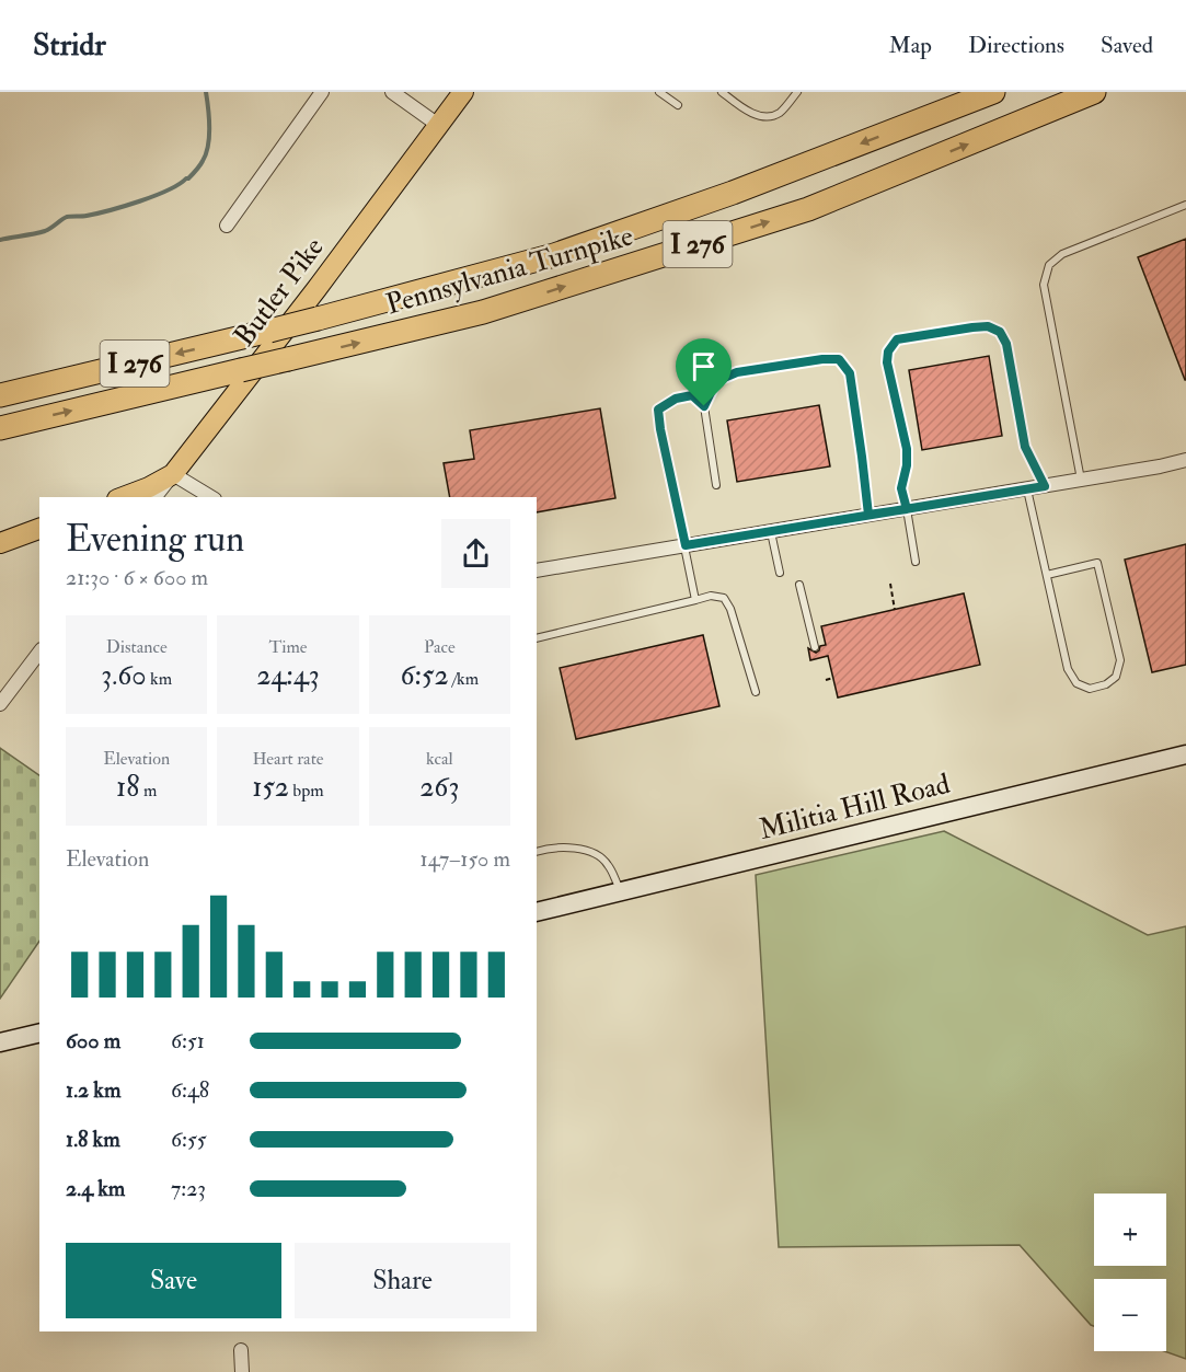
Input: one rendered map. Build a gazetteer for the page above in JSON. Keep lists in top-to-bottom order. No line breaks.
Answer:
{"streets":{"highway":["I 276","Pennsylvania Turnpike"],"main road":["Butler Pike"],"street":["Militia Hill Road"]},"page":{"header":"Stridr","nav":["Map","Directions","Saved"],"heading":["Evening run","21:30 · 6 × 600 m"],"stats":[["Distance","3.60 km"],["Time","24:43"],["Pace","6:52 /km"],["Elevation","18 m"],["Heart rate","152 bpm"],["kcal","263"]],"chart":["Elevation","147–150 m"],"list":[{"name":"600 m","note":"6:51"},{"name":"1.2 km","note":"6:48"},{"name":"1.8 km","note":"6:55"},{"name":"2.4 km","note":"7:23"}],"map_buttons":["+","−"],"buttons":["Save","Share"]}}
